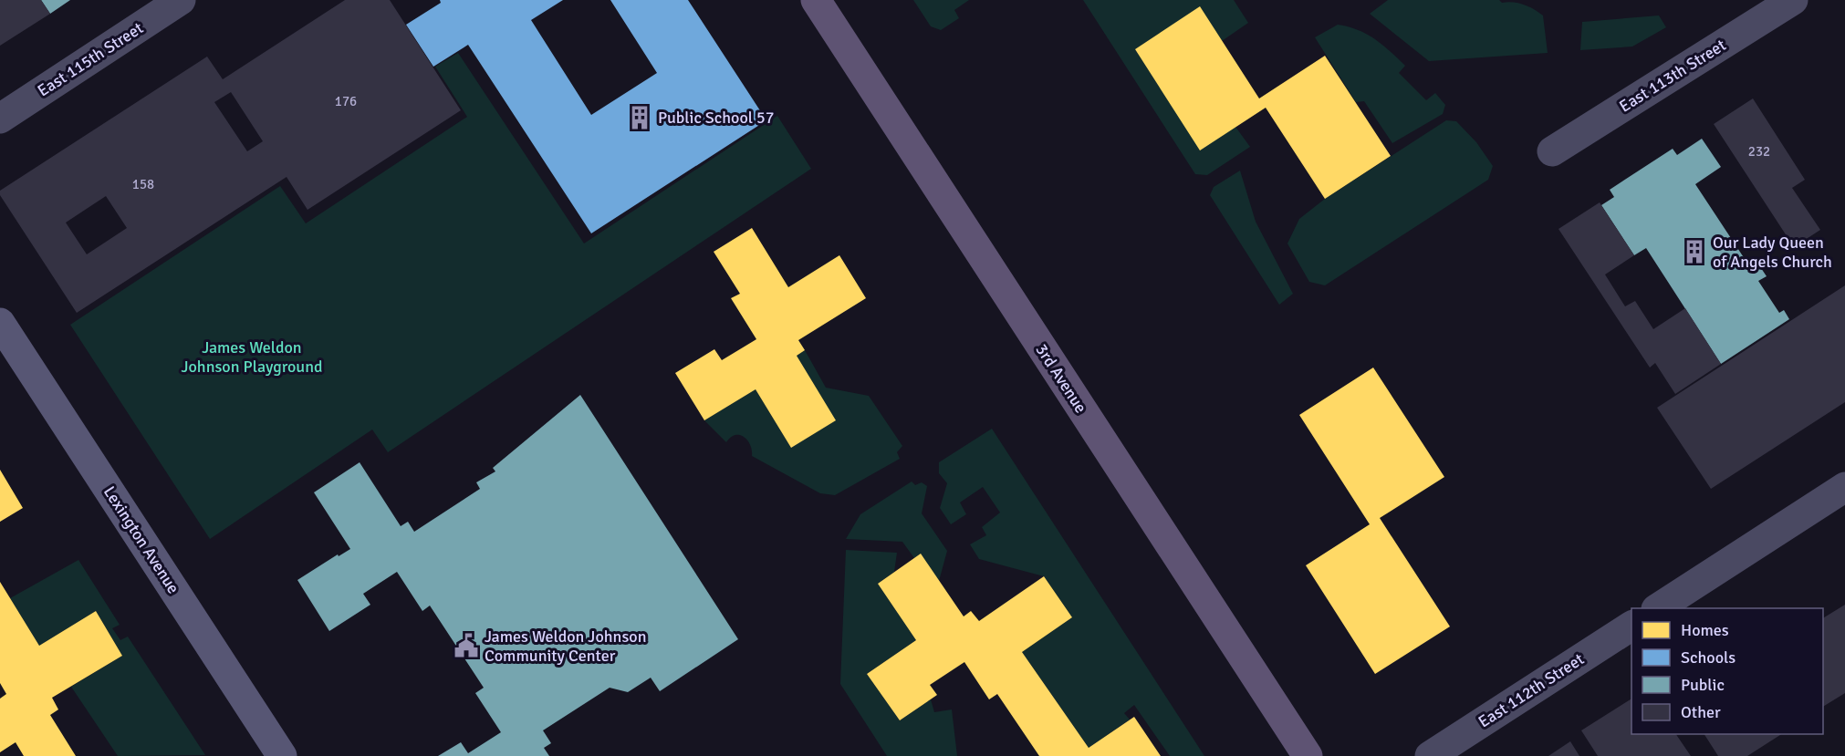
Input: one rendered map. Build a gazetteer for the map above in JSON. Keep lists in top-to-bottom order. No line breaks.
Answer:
{"streets":{"main road":["3rd Avenue","Lexington Avenue"],"street":["East 115th Street","East 113th Street","East 112th Street"]},"parks":["James Weldon Johnson Playground"],"places":{"building":["Public School 57","Our Lady Queen of Angels Church"],"public building":["James Weldon Johnson Community Center"]},"house_numbers":["176","232","158"],"legend":["Homes","Schools","Public","Other"]}
